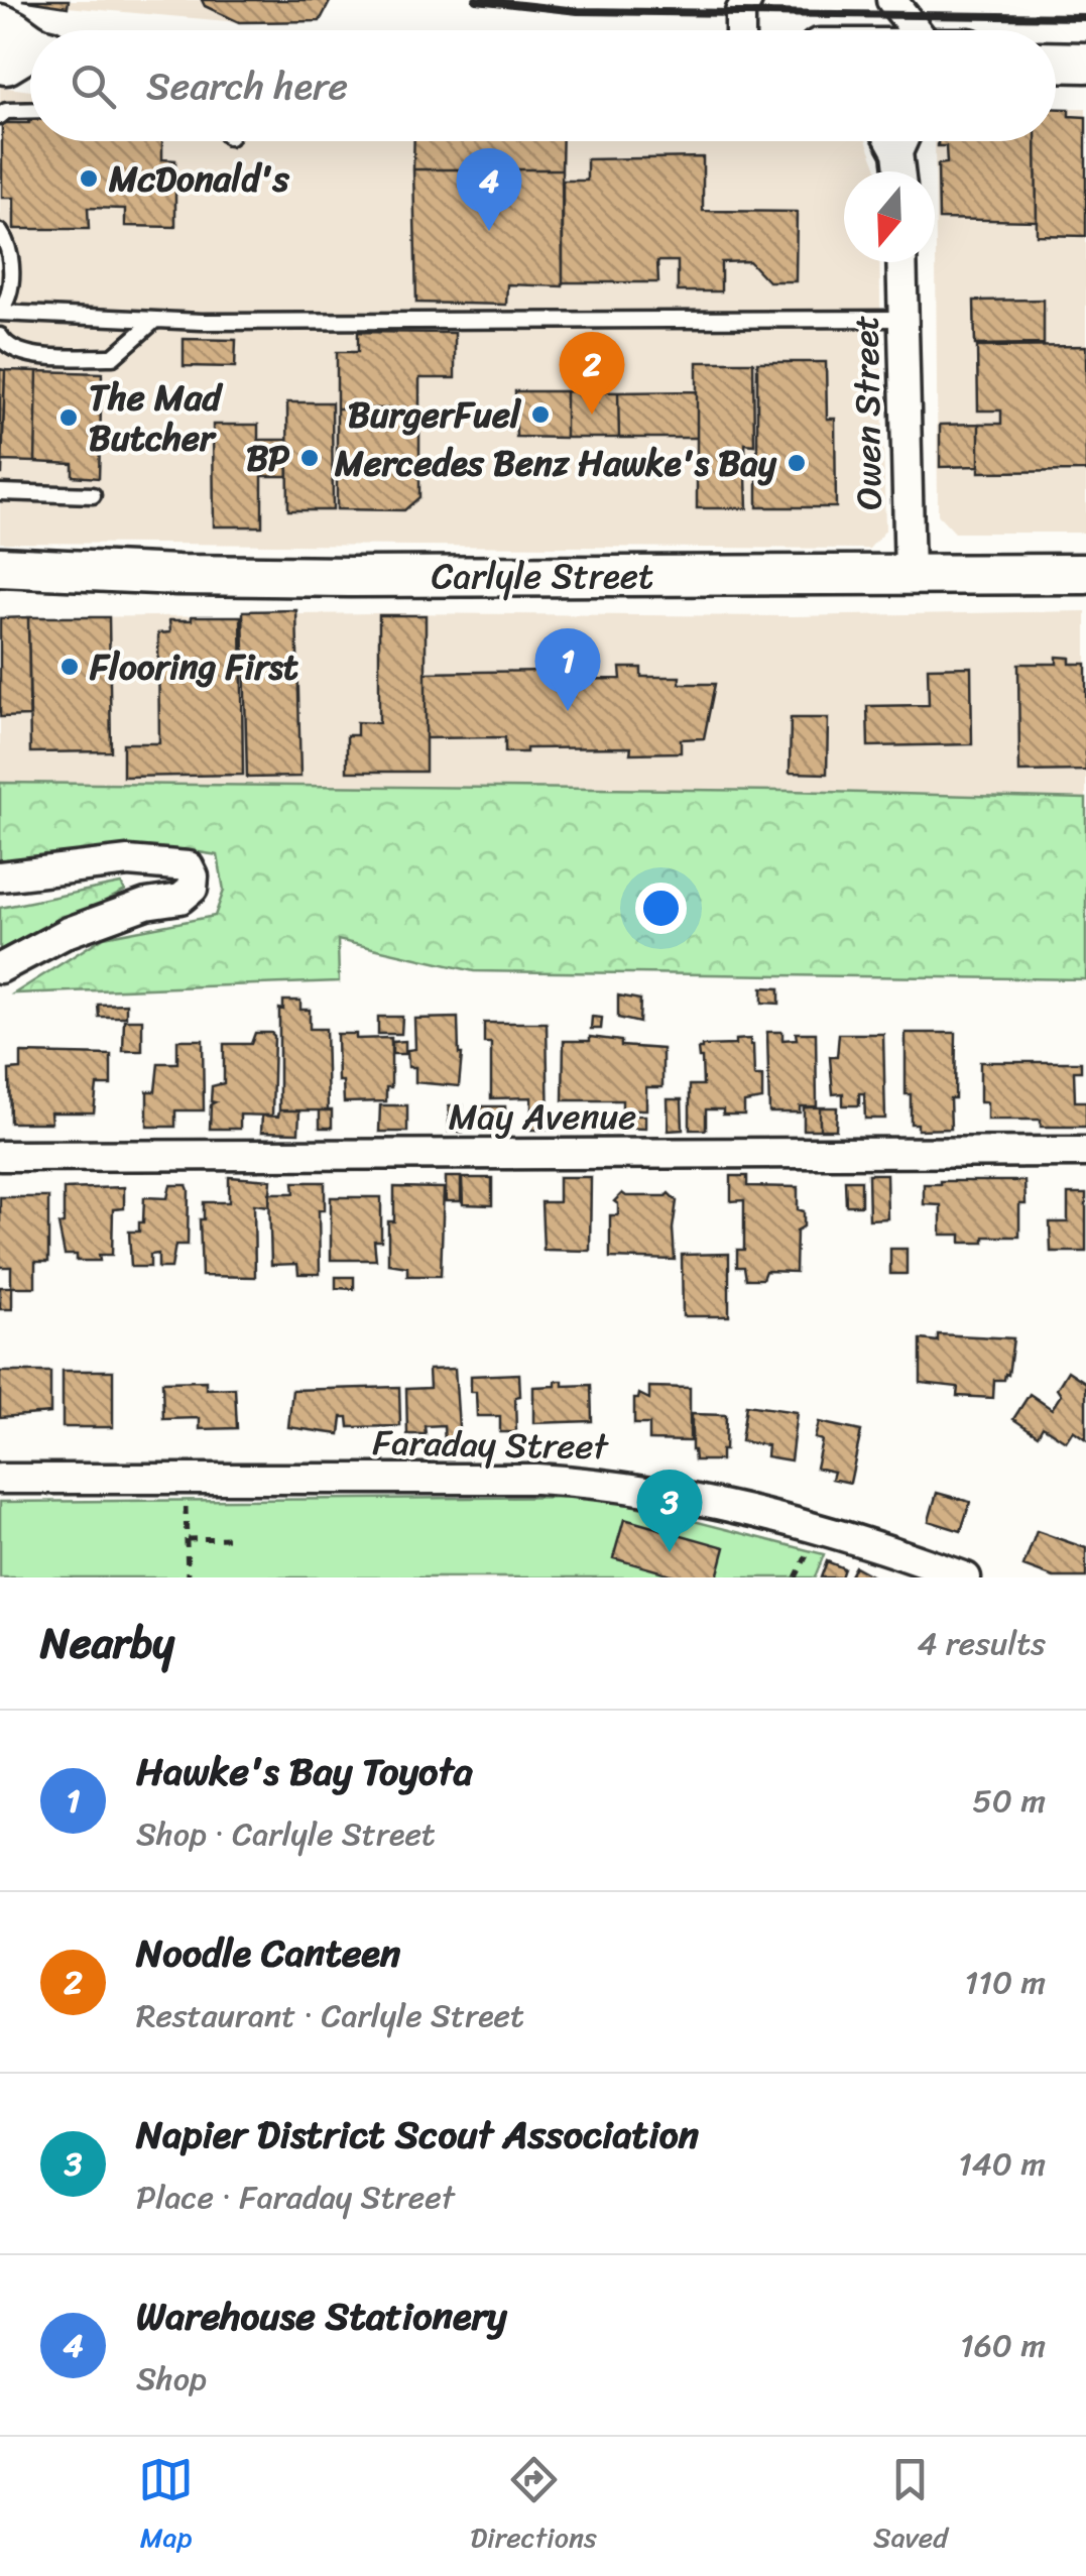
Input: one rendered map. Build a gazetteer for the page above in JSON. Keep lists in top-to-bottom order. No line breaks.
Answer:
{"streets":{"main road":["Carlyle Street"],"street":["Owen Street","May Avenue","Faraday Street"]},"crossings":[["Owen Street","Carlyle Street"]],"places":["McDonald's","BurgerFuel","The Mad Butcher","BP","Mercedes Benz Hawke's Bay","Flooring First"],"north":"bottom","page":{"search":"Search here","pins":["4","2","1","3"],"heading":["Nearby","4 results"],"list":[{"mark":"1","name":"Hawke's Bay Toyota","note":"Shop · Carlyle Street","value":"50 m"},{"mark":"2","name":"Noodle Canteen","note":"Restaurant · Carlyle Street","value":"110 m"},{"mark":"3","name":"Napier District Scout Association","note":"Place · Faraday Street","value":"140 m"},{"mark":"4","name":"Warehouse Stationery","note":"Shop","value":"160 m"}],"nav":["Map","Directions","Saved"]}}
